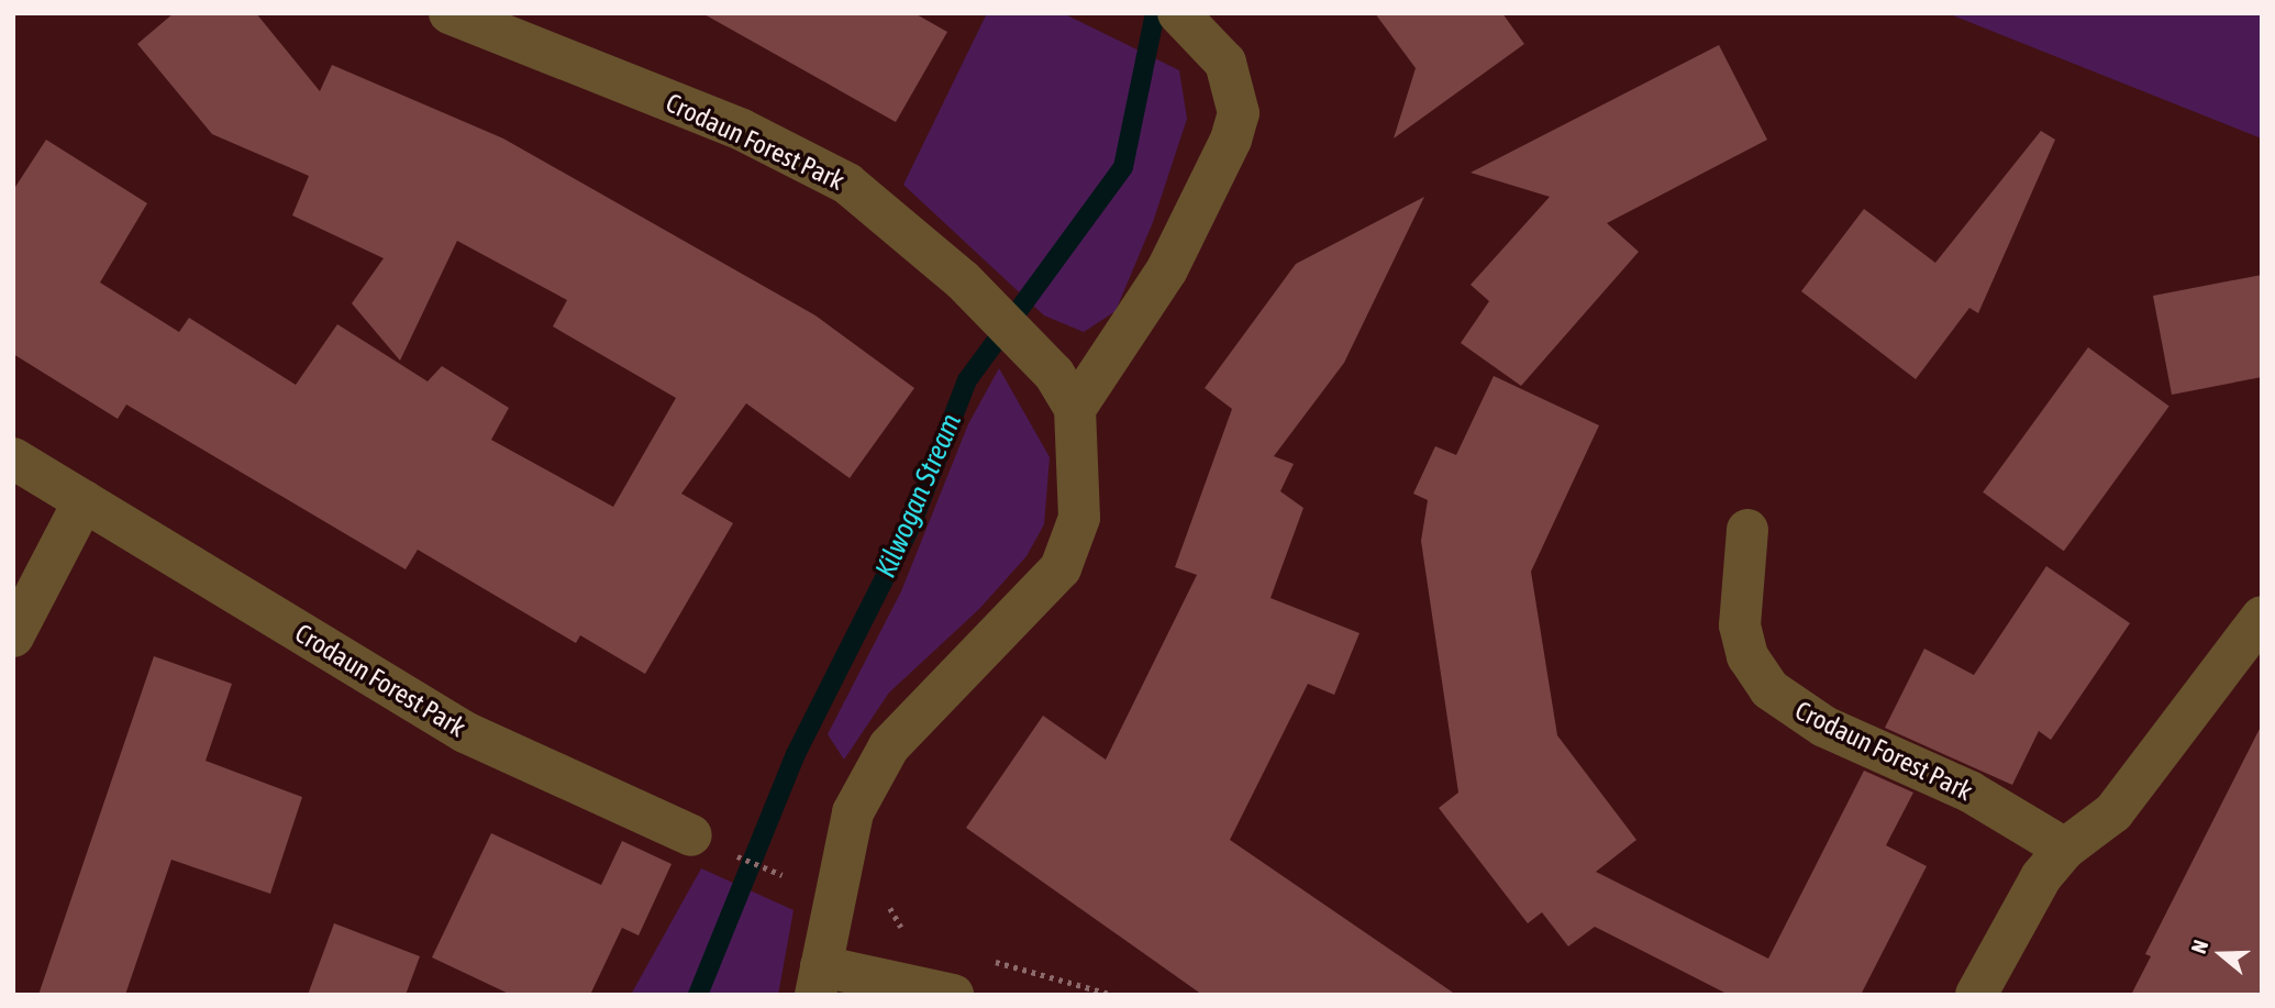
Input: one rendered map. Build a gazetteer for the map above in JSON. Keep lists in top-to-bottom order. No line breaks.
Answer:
{"streets":{"street":["Crodaun Forest Park"]},"water":["Kilwogan Stream"],"north":"left"}
